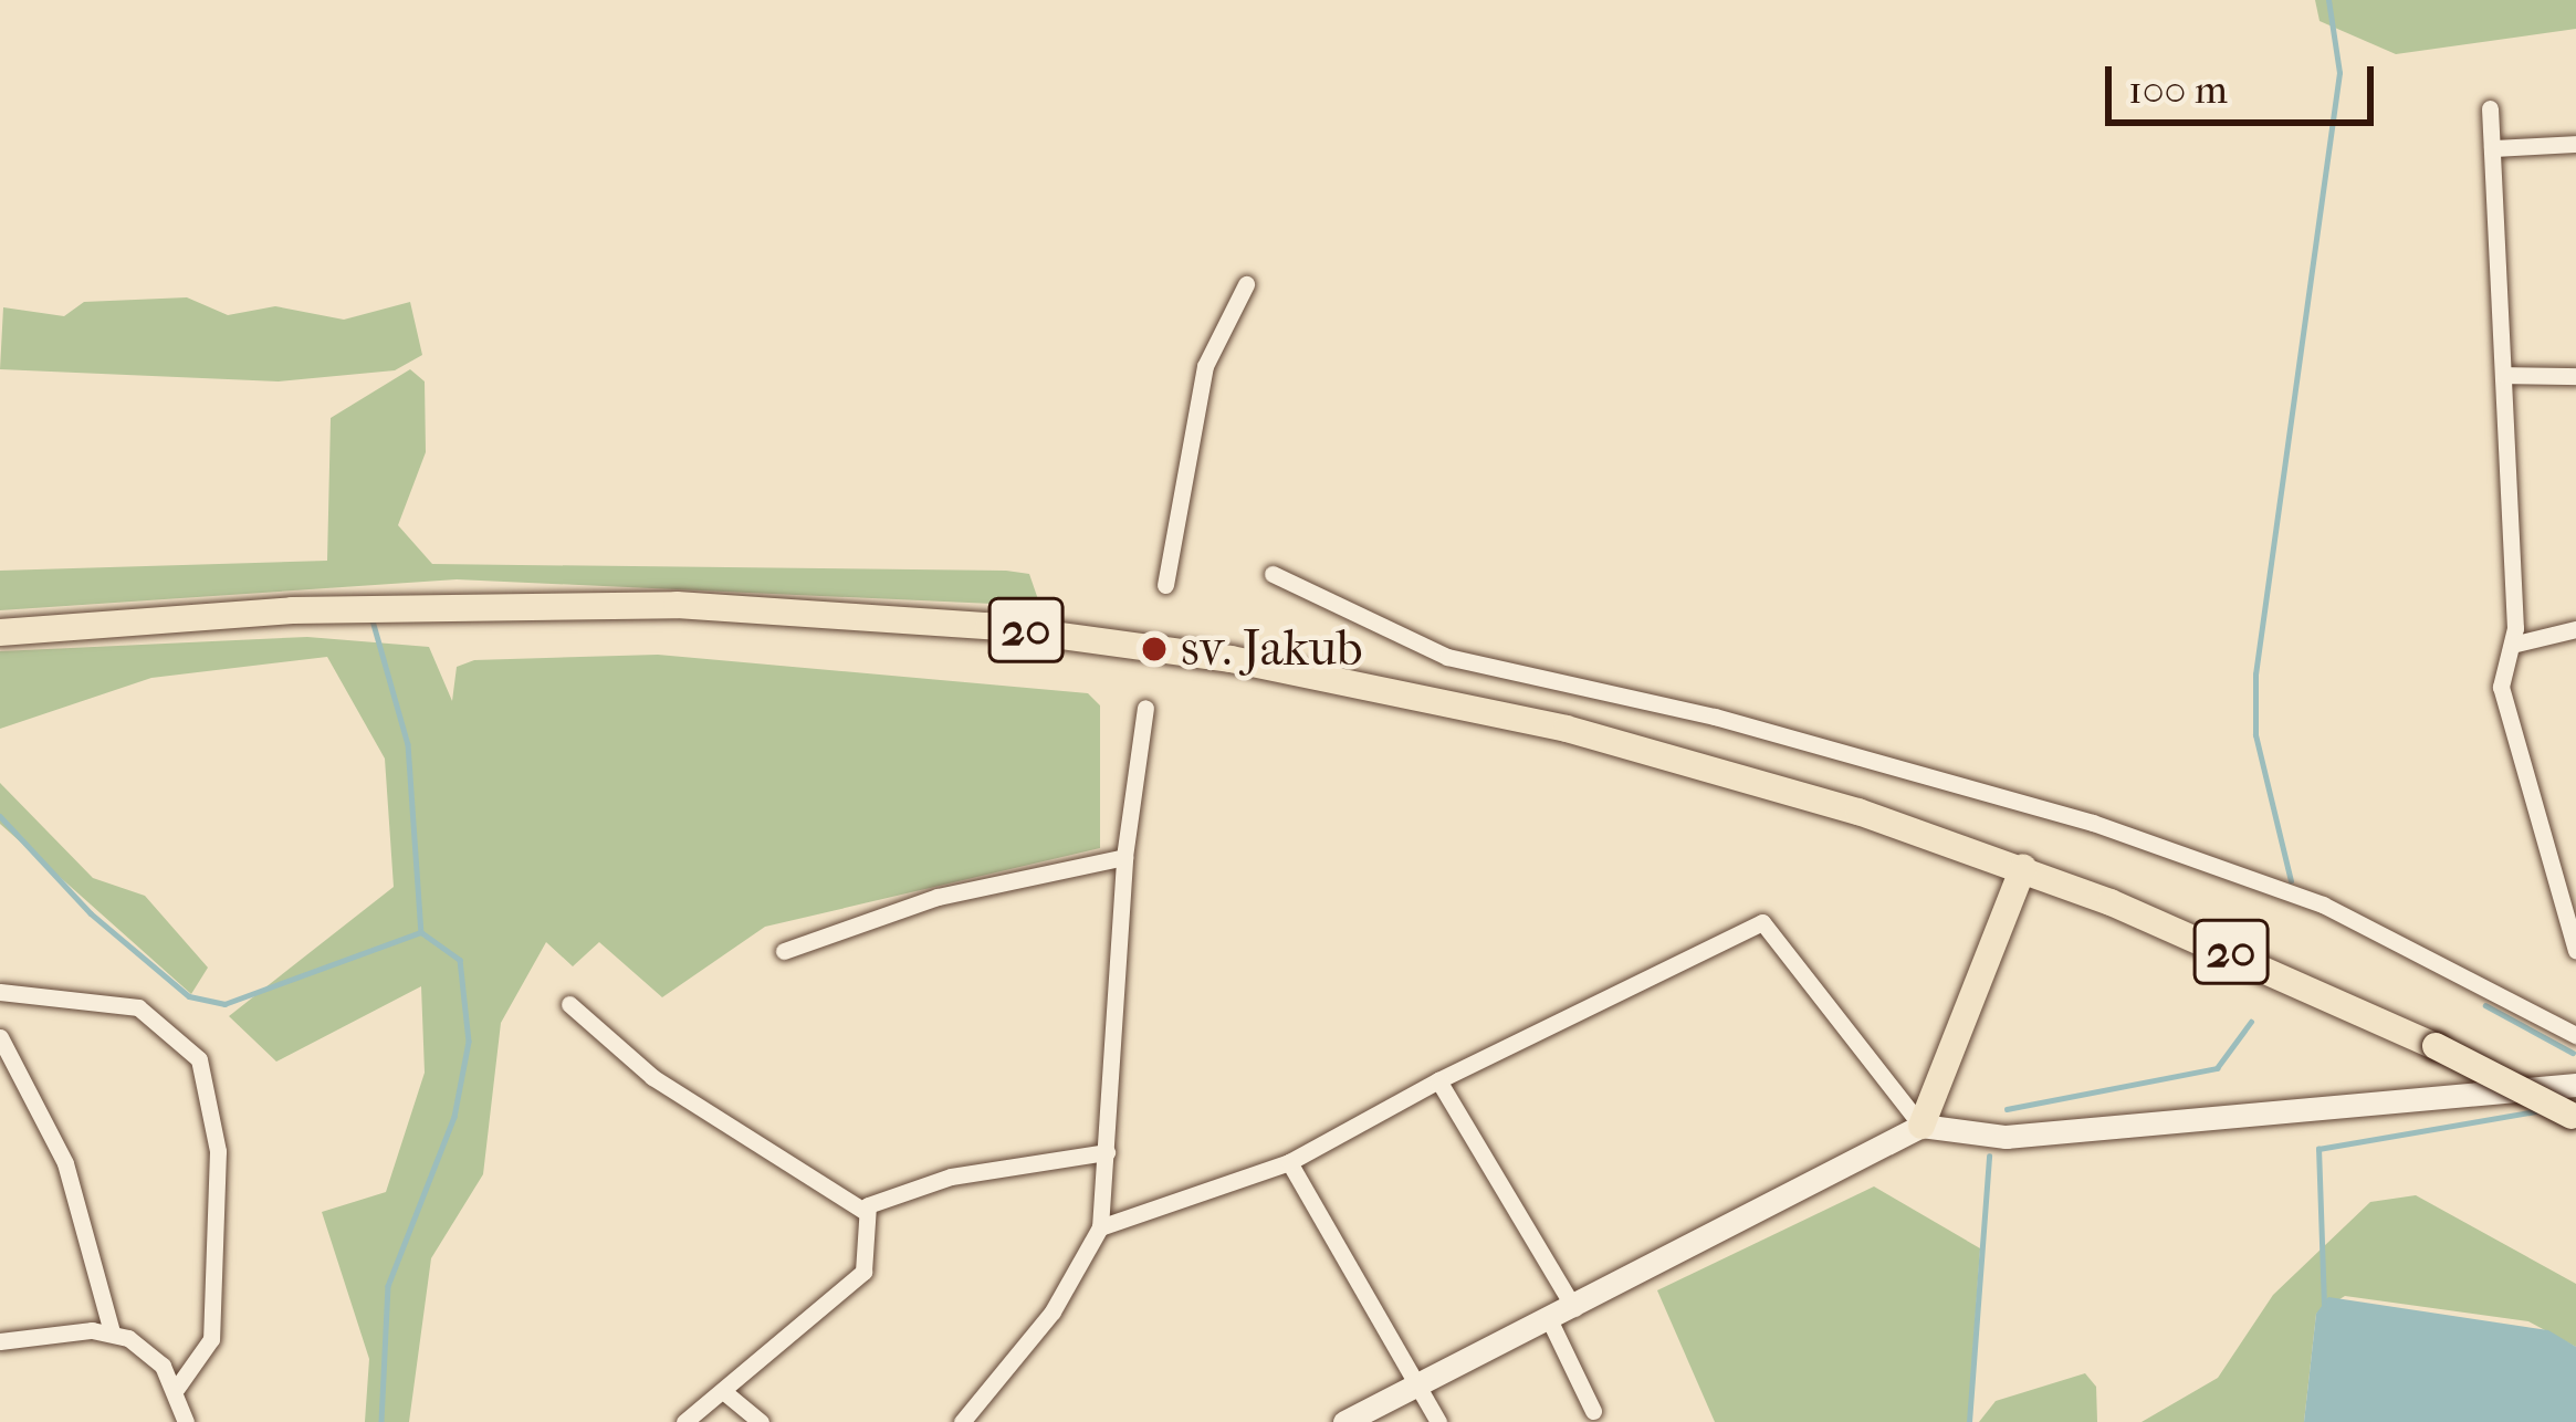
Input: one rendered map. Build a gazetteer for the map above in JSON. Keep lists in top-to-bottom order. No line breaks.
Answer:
{"streets":{"main road":["20"]},"places":["sv. Jakub"],"scale_bar":"100 m"}
